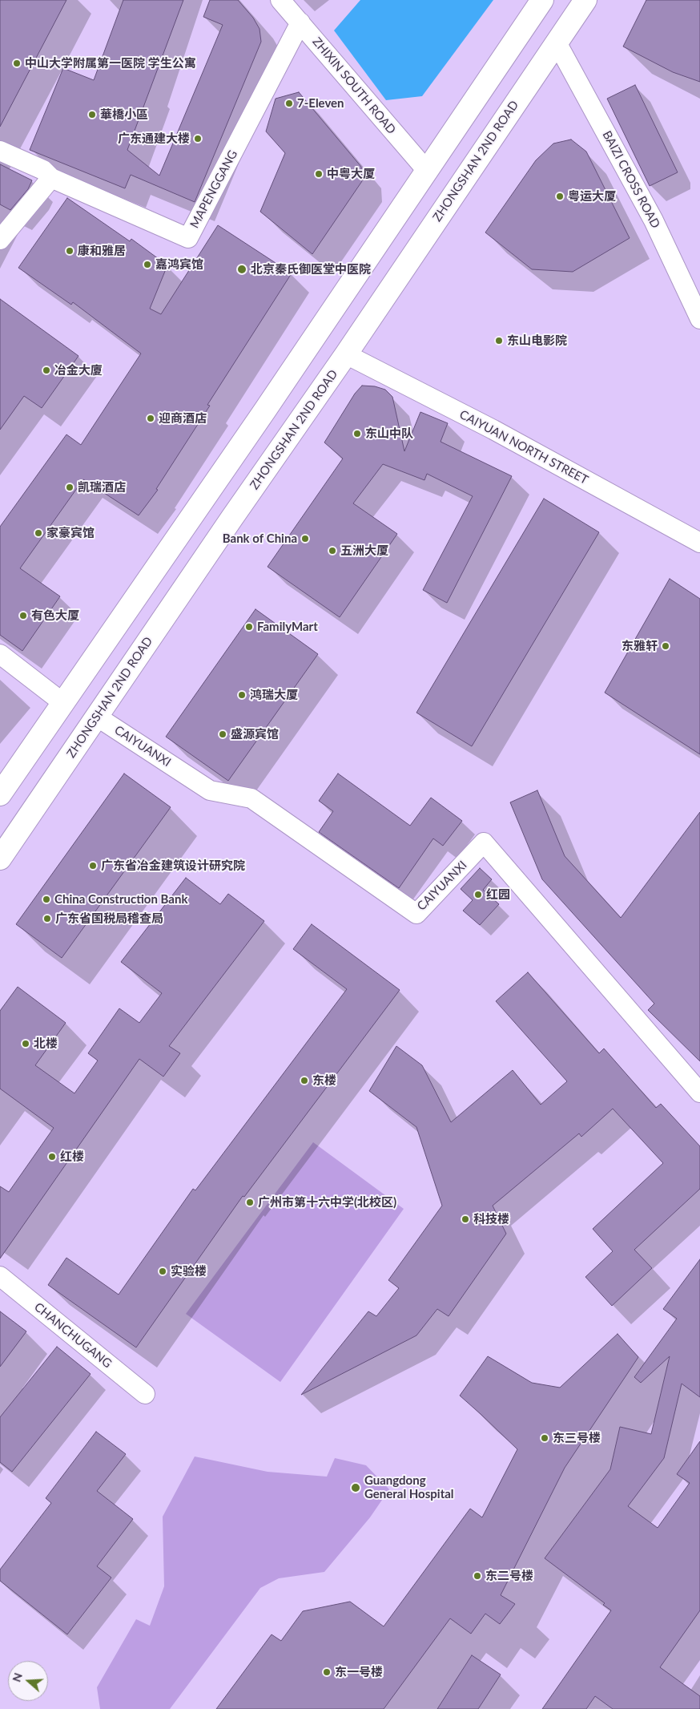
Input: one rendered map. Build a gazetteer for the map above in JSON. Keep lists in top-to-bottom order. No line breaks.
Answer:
{"streets":{"main road":["ZHONGSHAN 2ND ROAD"],"street":["ZHIXIN SOUTH ROAD","BAIZI CROSS ROAD","MAPENGGANG","CAIYUAN NORTH STREET","CAIYUANXI","CHANCHUGANG"]},"crossings":[["ZHIXIN SOUTH ROAD","MAPENGGANG"],["ZHONGSHAN 2ND ROAD","BAIZI CROSS ROAD"],["ZHONGSHAN 2ND ROAD","CAIYUAN NORTH STREET"],["ZHONGSHAN 2ND ROAD","CAIYUANXI"]],"places":["中山大学附属第一医院 学生公寓","7-Eleven","華橋小區","广东通建大楼","中粤大厦","粤运大厦","康和雅居","嘉鸿宾馆","北京秦氏御医堂中医院","东山电影院","冶金大廈","迎商酒店","东山中队","凯瑞酒店","家豪宾馆","Bank of China","五洲大厦","有色大厦","FamilyMart","东雅轩","鸿瑞大厦","盛源宾馆","广东省冶金建筑设计研究院","红园","China Construction Bank","广东省国税局稽查局","北楼","东楼","红楼","广州市第十六中学(北校区)","科技楼","实验楼","东三号楼","Guangdong General Hospital","东二号楼","东一号楼"],"north":"left"}
